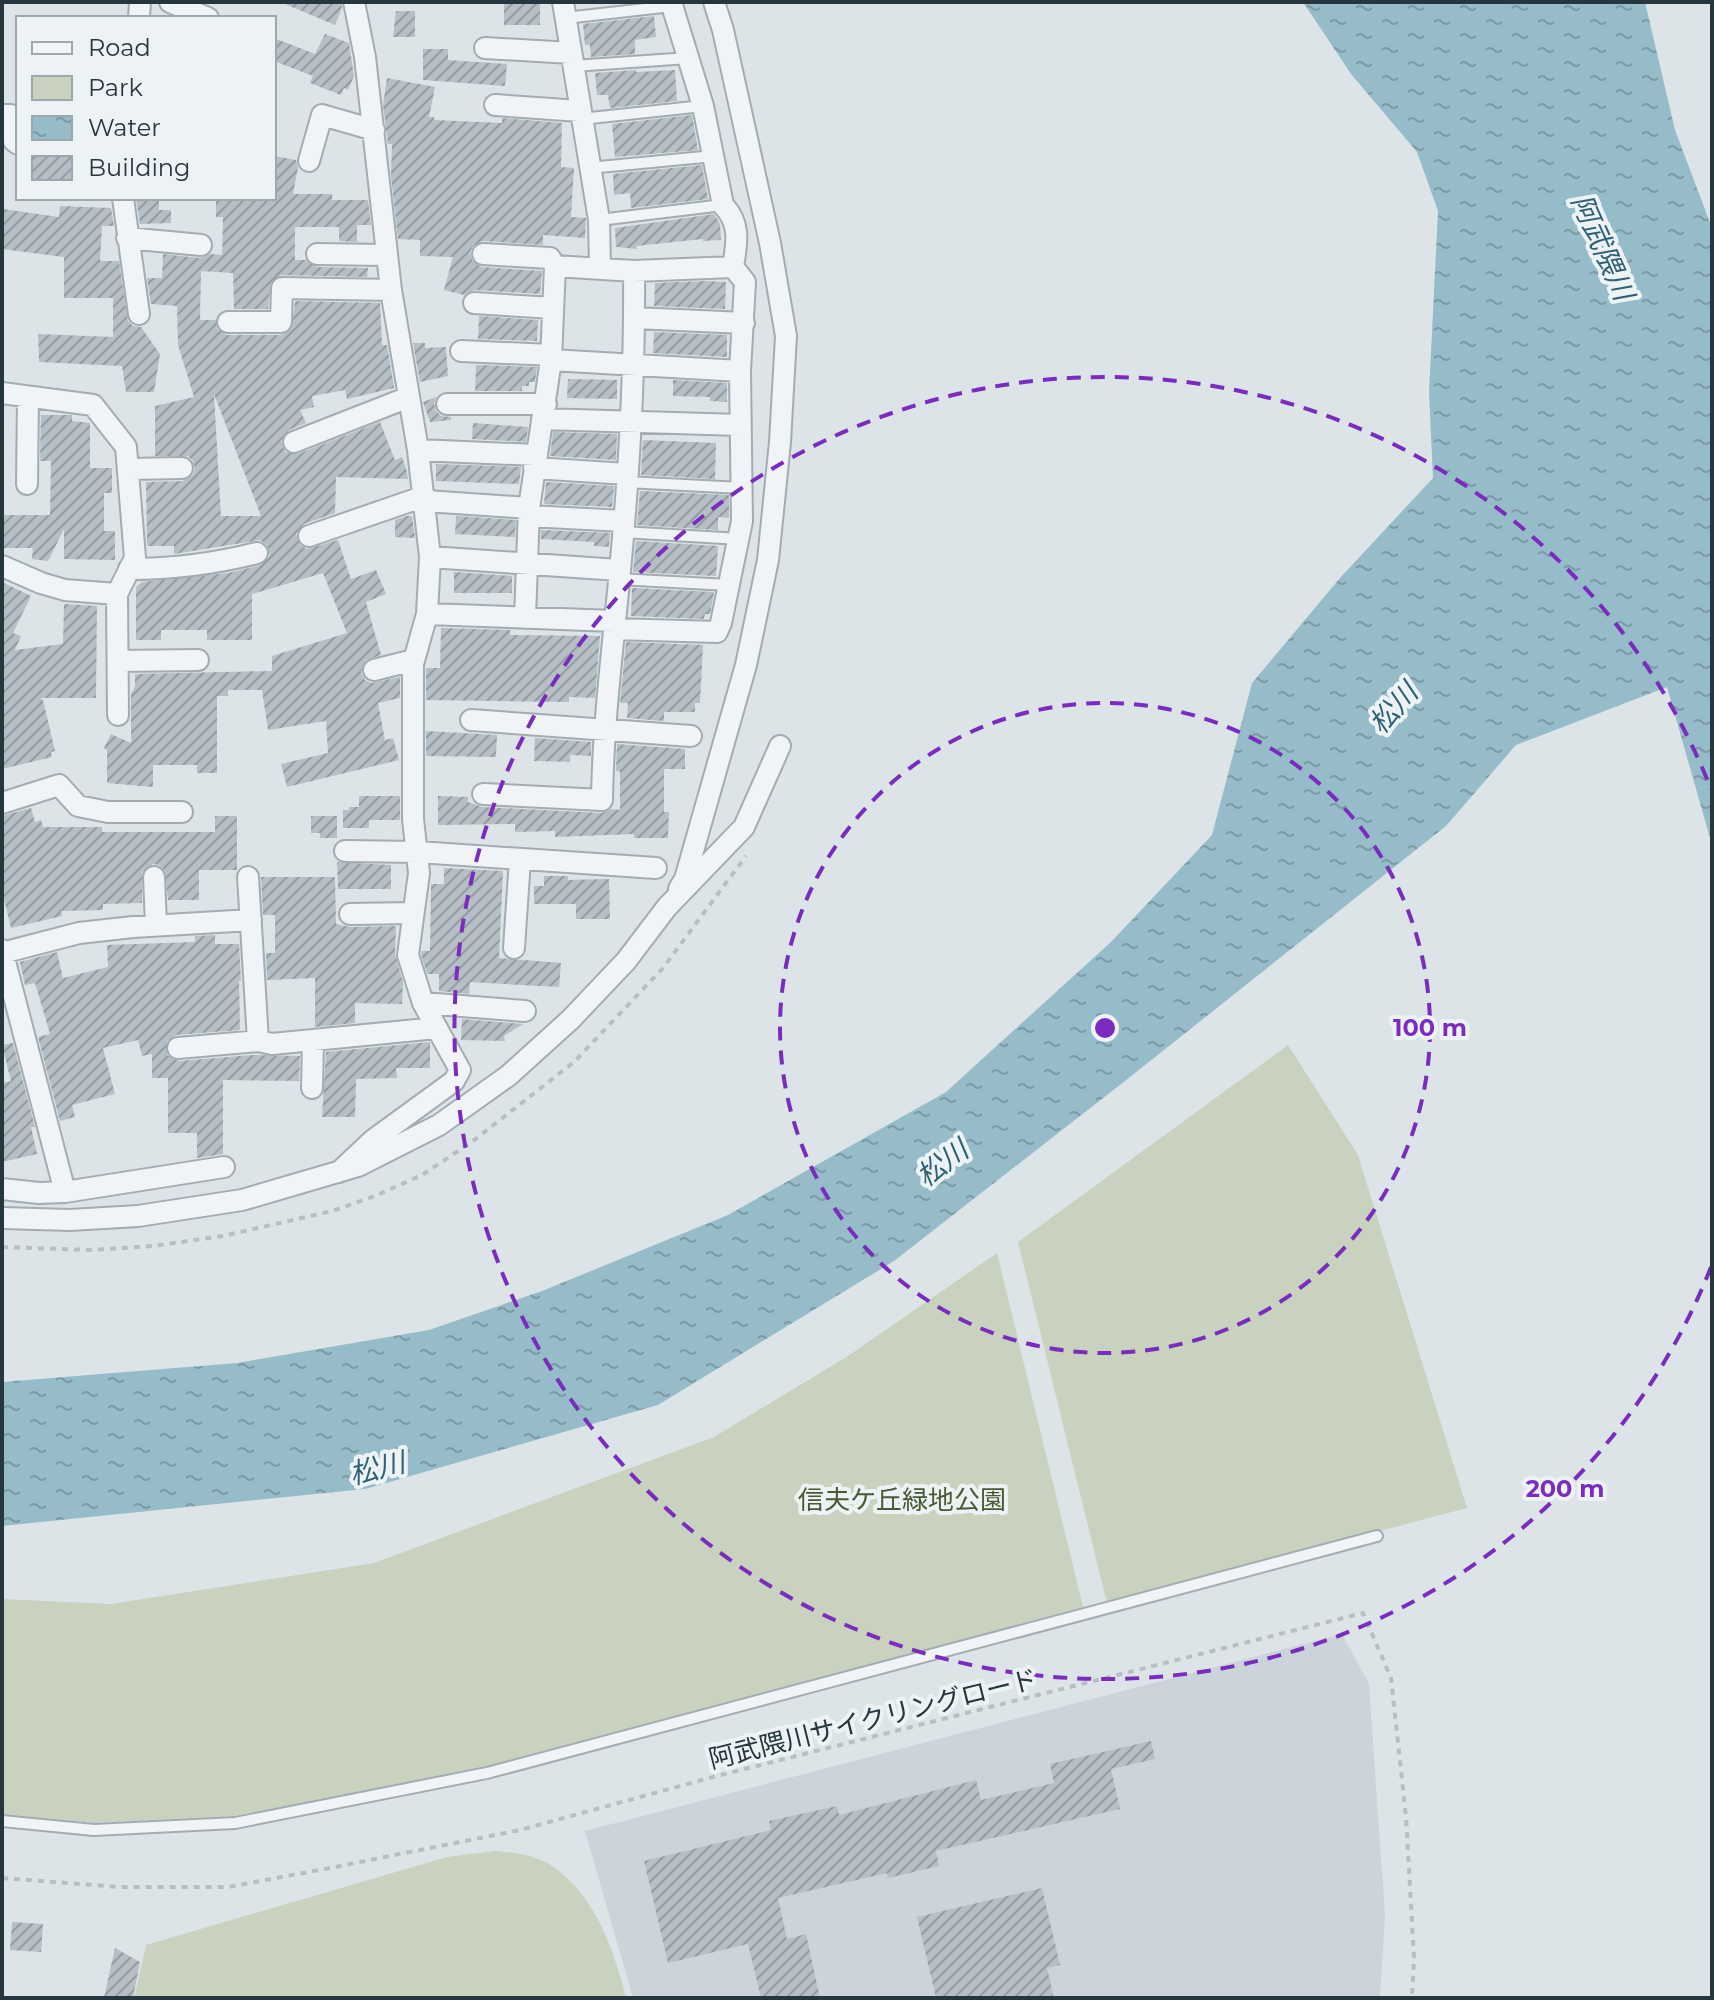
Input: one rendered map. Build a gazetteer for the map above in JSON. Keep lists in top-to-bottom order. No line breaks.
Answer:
{"streets":{"path":["阿武隈川サイクリングロード"]},"water":["阿武隈川","松川"],"parks":["信夫ケ丘緑地公園"],"legend":["Road","Park","Water","Building"],"rings":["100 m","200 m"]}
